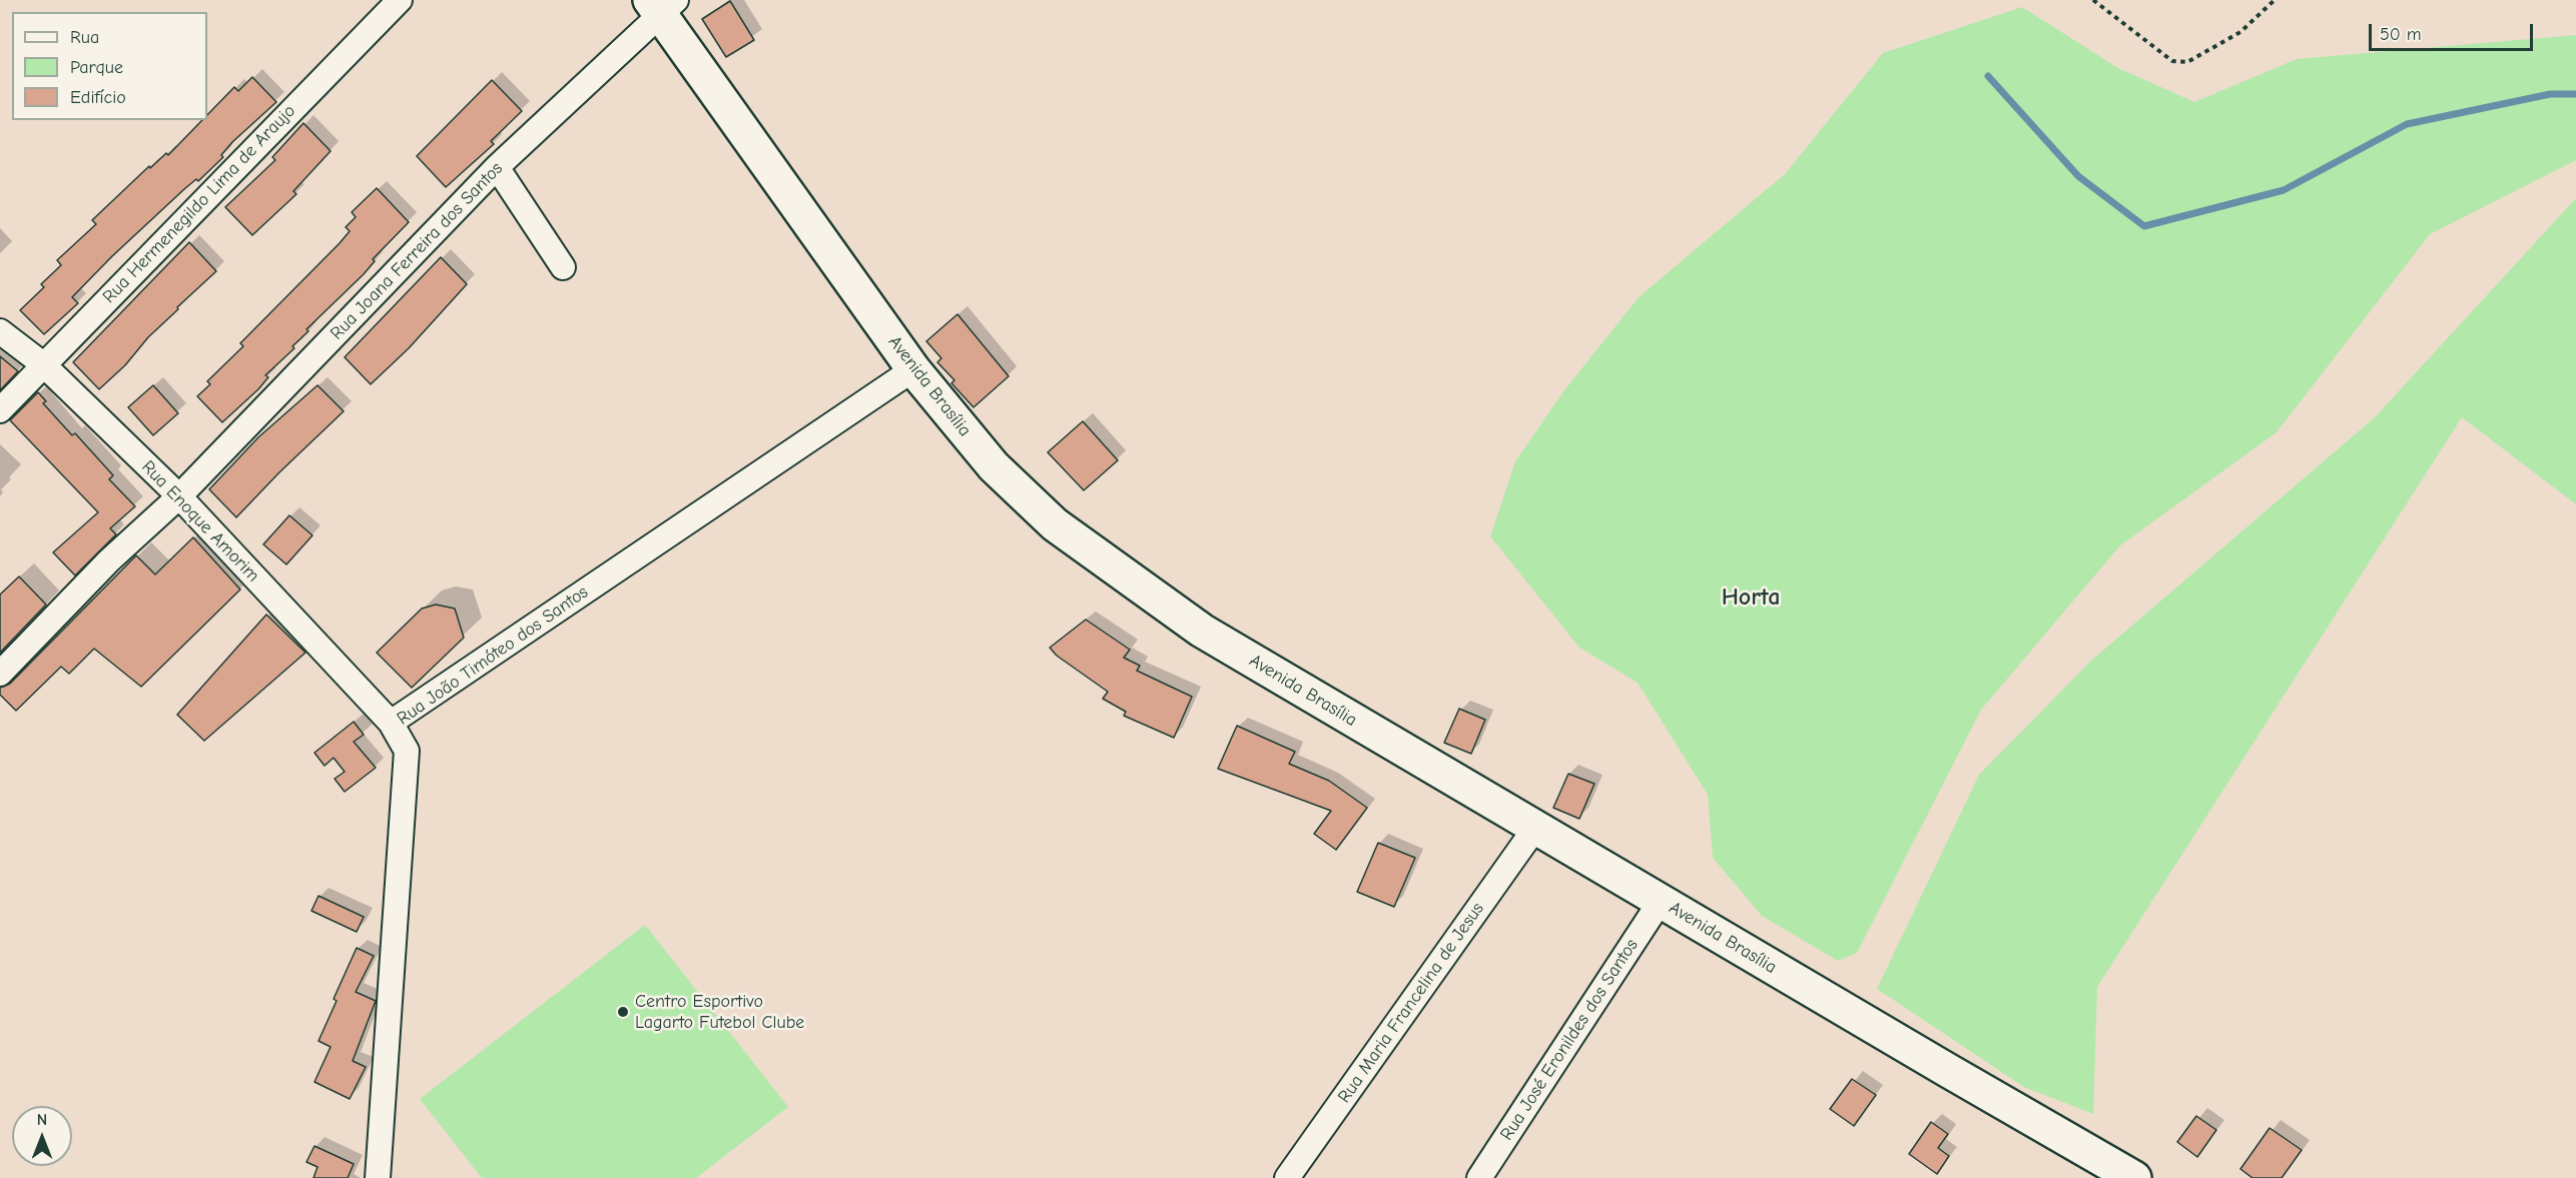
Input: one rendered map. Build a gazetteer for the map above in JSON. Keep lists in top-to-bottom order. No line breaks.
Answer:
{"streets":{"main road":["Avenida Brasília"],"street":["Rua Hermenegildo Lima de Araujo","Rua Joana Ferreira dos Santos","Rua Enoque Amorim","Rua João Timóteo dos Santos","Rua Maria Francelina de Jesus","Rua José Eronildes dos Santos"]},"crossings":[["Rua Hermenegildo Lima de Araujo","Rua Enoque Amorim"],["Rua Joana Ferreira dos Santos","Avenida Brasília"],["Rua Joana Ferreira dos Santos","Rua Enoque Amorim"],["Avenida Brasília","Rua João Timóteo dos Santos"],["Avenida Brasília","Rua Maria Francelina de Jesus"],["Avenida Brasília","Rua José Eronildes dos Santos"],["Rua Enoque Amorim","Rua João Timóteo dos Santos"]],"districts":["Horta"],"places":["Centro Esportivo Lagarto Futebol Clube"],"legend":["Rua","Parque","Edifício"],"scale_bar":"50 m","north":"top"}
